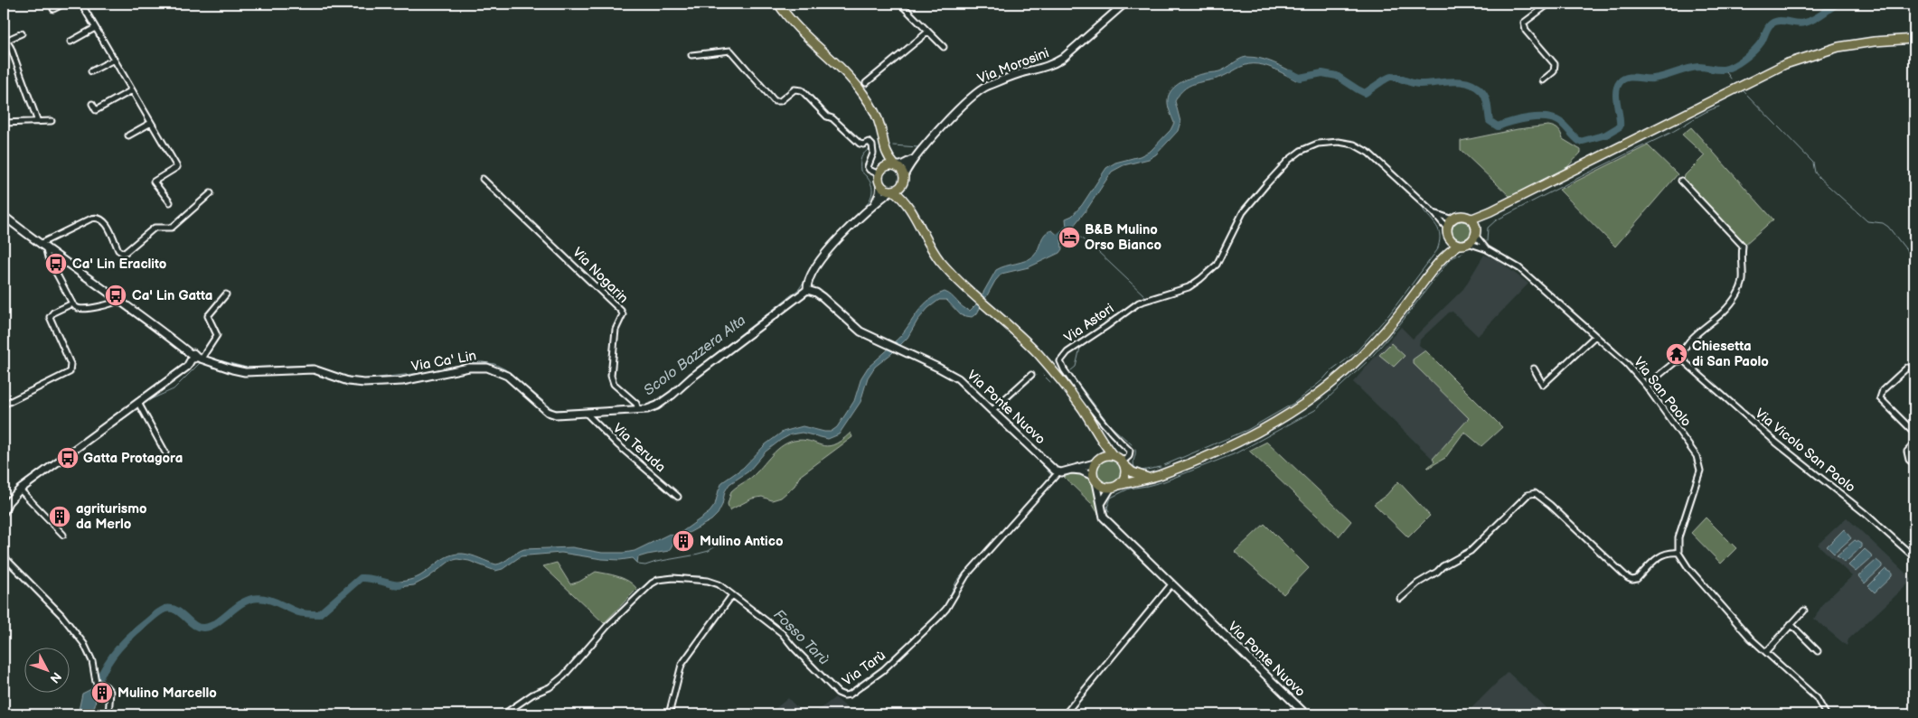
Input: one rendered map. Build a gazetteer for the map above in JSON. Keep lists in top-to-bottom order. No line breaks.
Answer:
{"streets":{"street":["Via Morosini","Via Nogarin","Via Astori","Via Ca' Lin","Via San Paolo","Via Ponte Nuovo","Via Teruda","Via Vicolo San Paolo","Via Tarù"]},"crossings":[["Via Nogarin","Via Ca' Lin"],["Via Astori","Via Ponte Nuovo"],["Via Ca' Lin","Via Ponte Nuovo"],["Via Ca' Lin","Via Teruda"],["Via Ponte Nuovo","Via Tarù"]],"water":["Scolo Bazzera Alta","Fosso Tarù"],"places":{"hotel":["B&B Mulino Orso Bianco"],"bus stop":["Ca' Lin Eraclito","Ca' Lin Gatta","Gatta Protagora"],"temple":["Chiesetta di San Paolo"],"building":["agriturismo da Merlo","Mulino Antico","Mulino Marcello"]},"north":"bottom right"}
